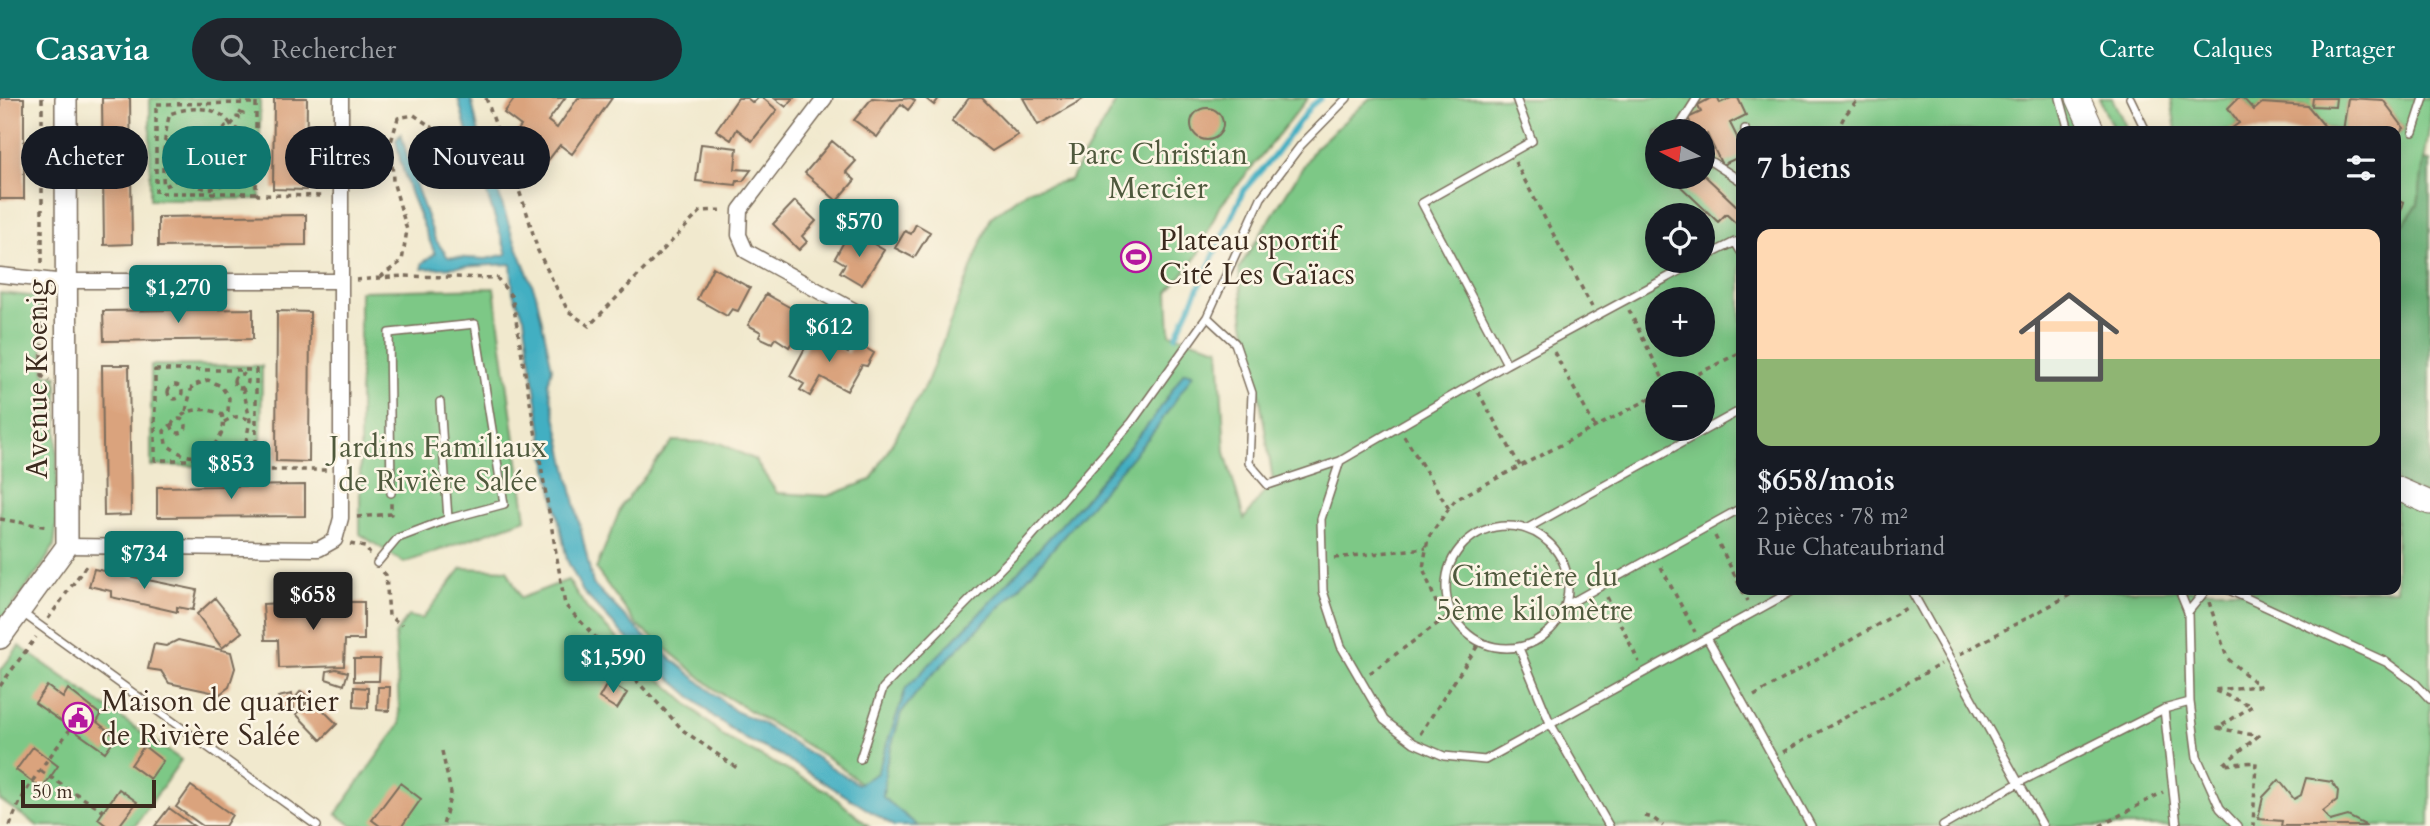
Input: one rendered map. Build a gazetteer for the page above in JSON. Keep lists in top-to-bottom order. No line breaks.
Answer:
{"streets":{"main road":["Avenue Koenig"]},"parks":["Parc Christian Mercier","Jardins Familiaux de Rivière Salée","Cimetière du 5ème kilomètre"],"places":{"sports":["Plateau sportif Cité Les Gaïacs"],"public building":["Maison de quartier de Rivière Salée"]},"scale_bar":"50 m","north":"left","page":{"header":"Casavia","search":"Rechercher","nav":["Carte","Calques","Partager"],"map_buttons":["+","−"],"chip":["Acheter","Louer","Filtres","Nouveau"],"heading":"7 biens","price":["$570","$1,270","$612","$853","$734","$658","$1,590"],"list":[{"name":"$658/mois","note":"2 pièces · 78 m² · Rue Chateaubriand"}],"scale":"50 m"}}
